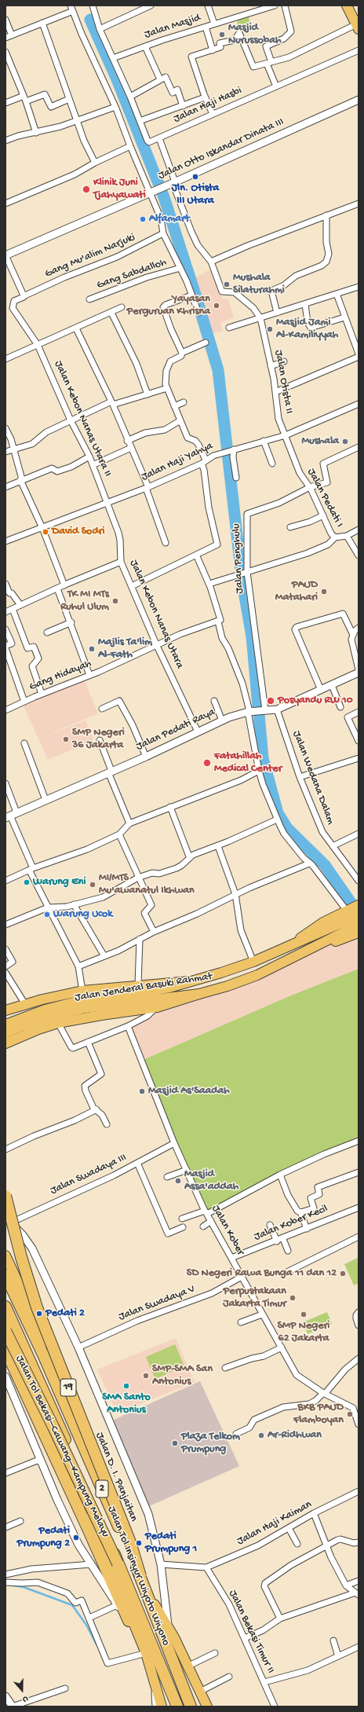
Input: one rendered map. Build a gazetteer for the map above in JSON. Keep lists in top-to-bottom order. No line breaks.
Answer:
{"streets":{"highway":["19","Jalan Tol Bekasi–Cawang–Kampung Melayu","2","Jalan Tol Insinyur Wiyoto Wiyono"],"main road":["Jalan Jenderal Basuki Rahmat","Jalan D. I. Panjaitan"],"street":["Jalan Masjid","Jalan Haji Hasbi","Jalan Otto Iskandar Dinata III","Gang Mu'alim Narjuki","Gang Sabdalloh","Jalan Otista II","Jalan Kebon Nanas Utara II","Jalan Haji Yahya","Jalan Pedati I","Jalan Penghulu","Jalan Kebon Nanas Utara","Gang Hidayah","Jalan Pedati Raya","Jalan Wedana Dalam","Jalan Swadaya III","Jalan Kober Kecil","Jalan Kober","Jalan Swadaya V","Jalan Haji Kaiman","Jalan Bekasi Timur II"]},"crossings":[["Jalan Masjid","Jalan Haji Hasbi"],["Jalan Haji Hasbi","Jalan Otista II"],["Jalan Otto Iskandar Dinata III","Jalan Otista II"],["Gang Mu'alim Narjuki","Jalan Kebon Nanas Utara II"],["Jalan Otista II","Jalan Haji Yahya"],["Jalan Otista II","Jalan Pedati I"],["Jalan Kebon Nanas Utara II","Jalan Haji Yahya"],["Jalan Kebon Nanas Utara II","Jalan Kebon Nanas Utara"],["Jalan Haji Yahya","Jalan Pedati I"],["Jalan Haji Yahya","Jalan Kebon Nanas Utara"],["Jalan Pedati I","Jalan Penghulu"],["Jalan Penghulu","Jalan Pedati Raya"],["Jalan Kebon Nanas Utara","Gang Hidayah"],["Jalan Kebon Nanas Utara","Jalan Pedati Raya"],["Jalan Pedati Raya","Jalan Wedana Dalam"],["Jalan Swadaya III","Jalan Kober"],["Jalan Kober Kecil","Jalan Kober"],["Jalan Kober","Jalan Swadaya V"],["Jalan Tol Bekasi–Cawang–Kampung Melayu","Jalan Tol Insinyur Wiyoto Wiyono"],["Jalan Haji Kaiman","Jalan Bekasi Timur II"]],"places":["Masjid Nurussobah","Jln. Otista III Utara","Klinik Juni Tjahyawati","Alfamart","Mushala Silaturahmi","Yayasan Perguruan Khrisna","Masjid Jami Al-Kamiliyyah","Mushala","David Sodri","PAUD Matahari","TK MI MTs Ruhul Ulum","Majlis Ta'lim Al-Fath","Posyandu RW 10","SMP Negeri 36 Jakarta","Fatahillah Medical Center","Warung Eni","MI/MTS Mu'awanatul Ikhwan","Warung Ucok","Masjid As'Saadah","Masjid Assa'addah","SD Negeri Rawa Bunga 11 dan 12","Perpustakaan Jakarta Timur","Pedati 2","SMP Negeri 62 Jakarta","SMP-SMA San Antonius","SMA Santo Antonius","BKB PAUD Flamboyan","Ar-Ridhwan","Plaza Telkom Prumpung","Pedati Prumpung 2","Pedati Prumpung 1"],"north":"bottom"}
